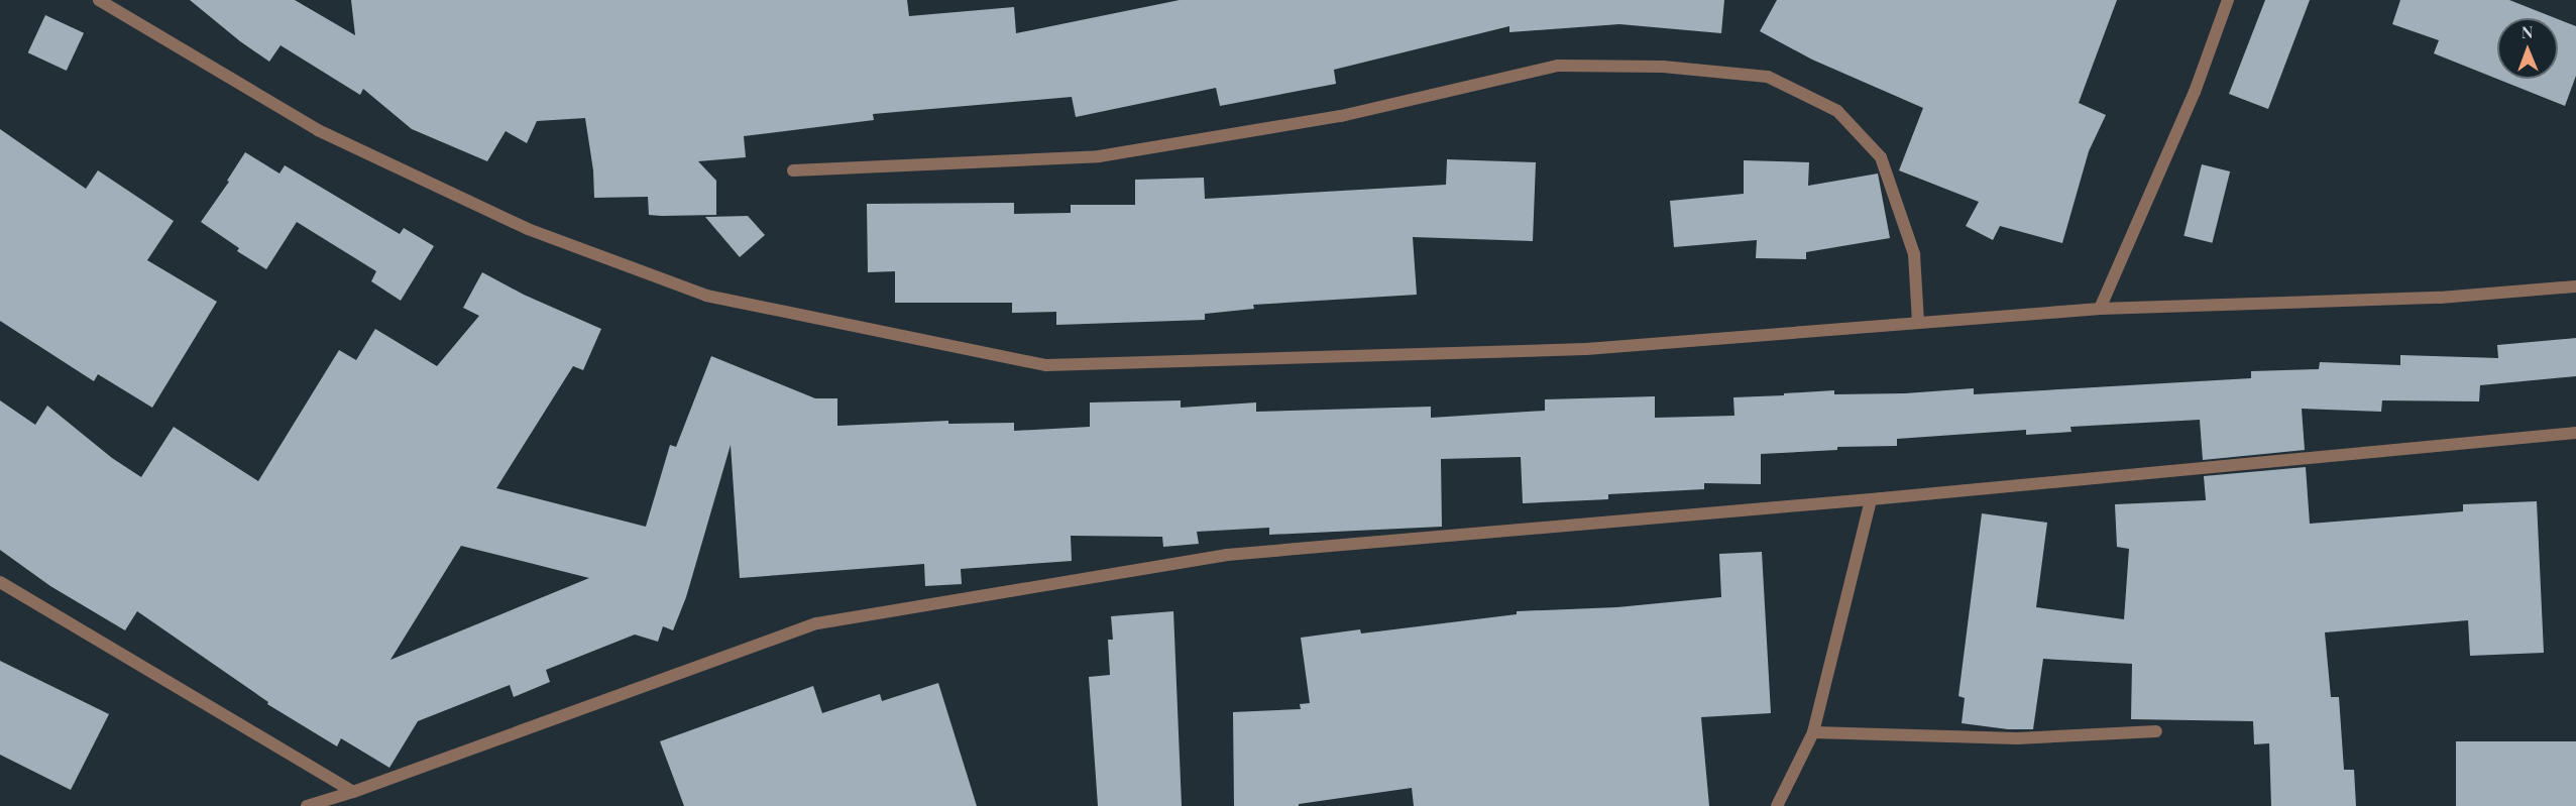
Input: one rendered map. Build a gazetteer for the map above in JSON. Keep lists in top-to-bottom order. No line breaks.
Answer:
{"north":"top"}
